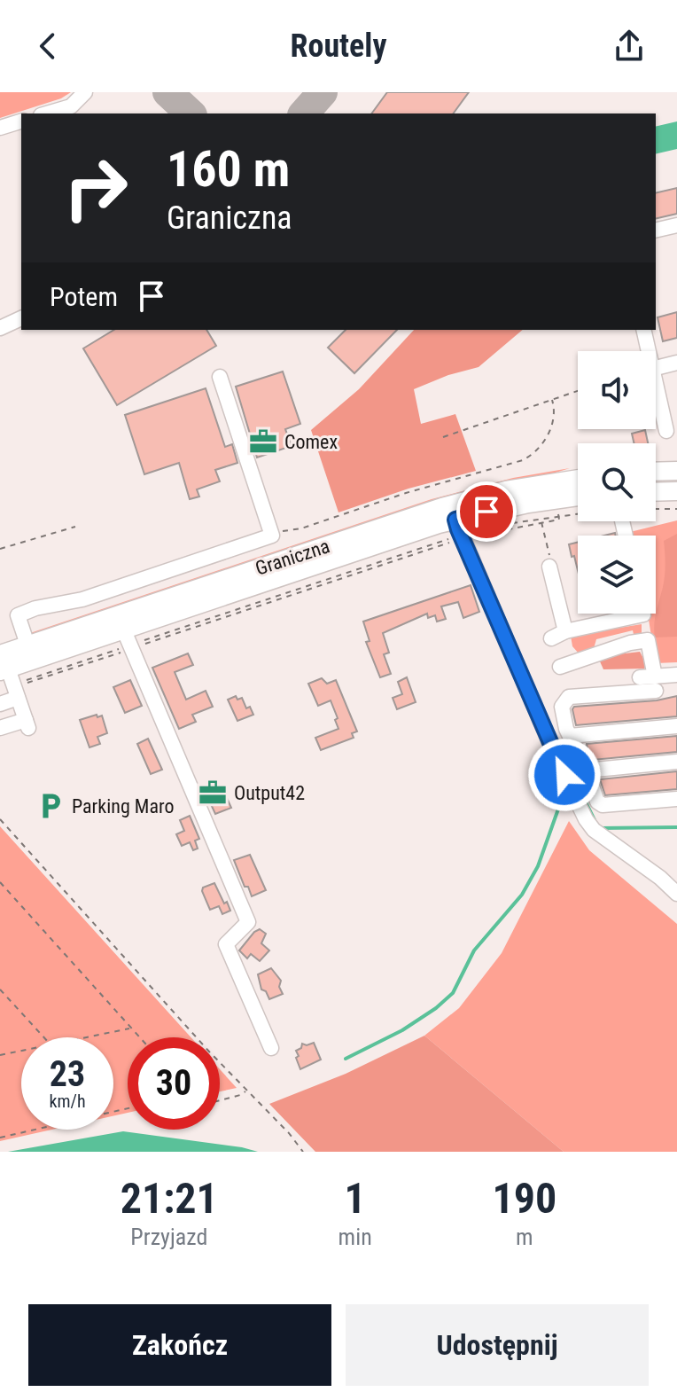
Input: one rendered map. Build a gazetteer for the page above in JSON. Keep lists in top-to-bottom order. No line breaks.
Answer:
{"streets":{"main road":["Graniczna"]},"places":{"office":["Comex","Output42"],"parking":["Parking Maro"]},"page":{"header":"Routely","turn":["160 m","Graniczna"],"then":"Potem","speed":"23 km/h","limit":"30","eta":["21:21","Przyjazd","1","min","190","m"],"buttons":["Zakończ","Udostępnij"]}}
